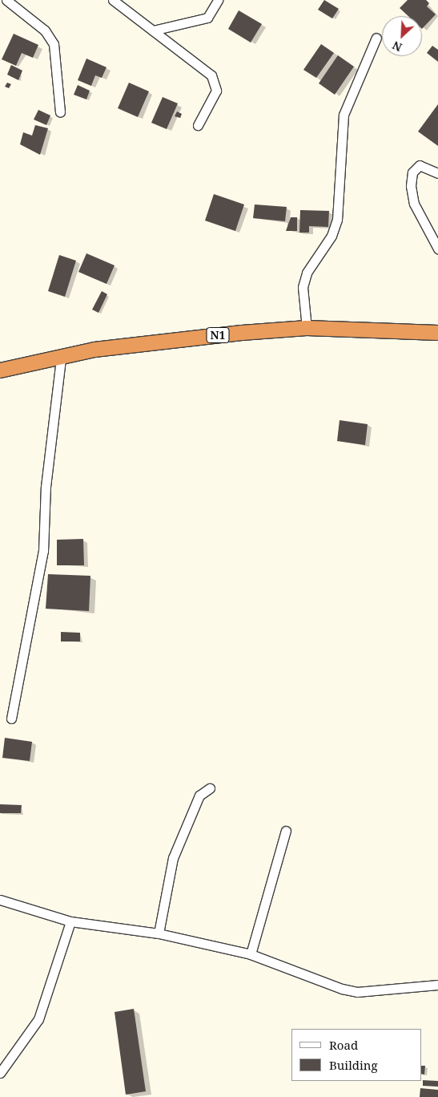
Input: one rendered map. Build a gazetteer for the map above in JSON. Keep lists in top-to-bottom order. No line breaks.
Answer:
{"streets":{"highway":["N1"]},"legend":["Road","Building"],"north":"bottom left"}
